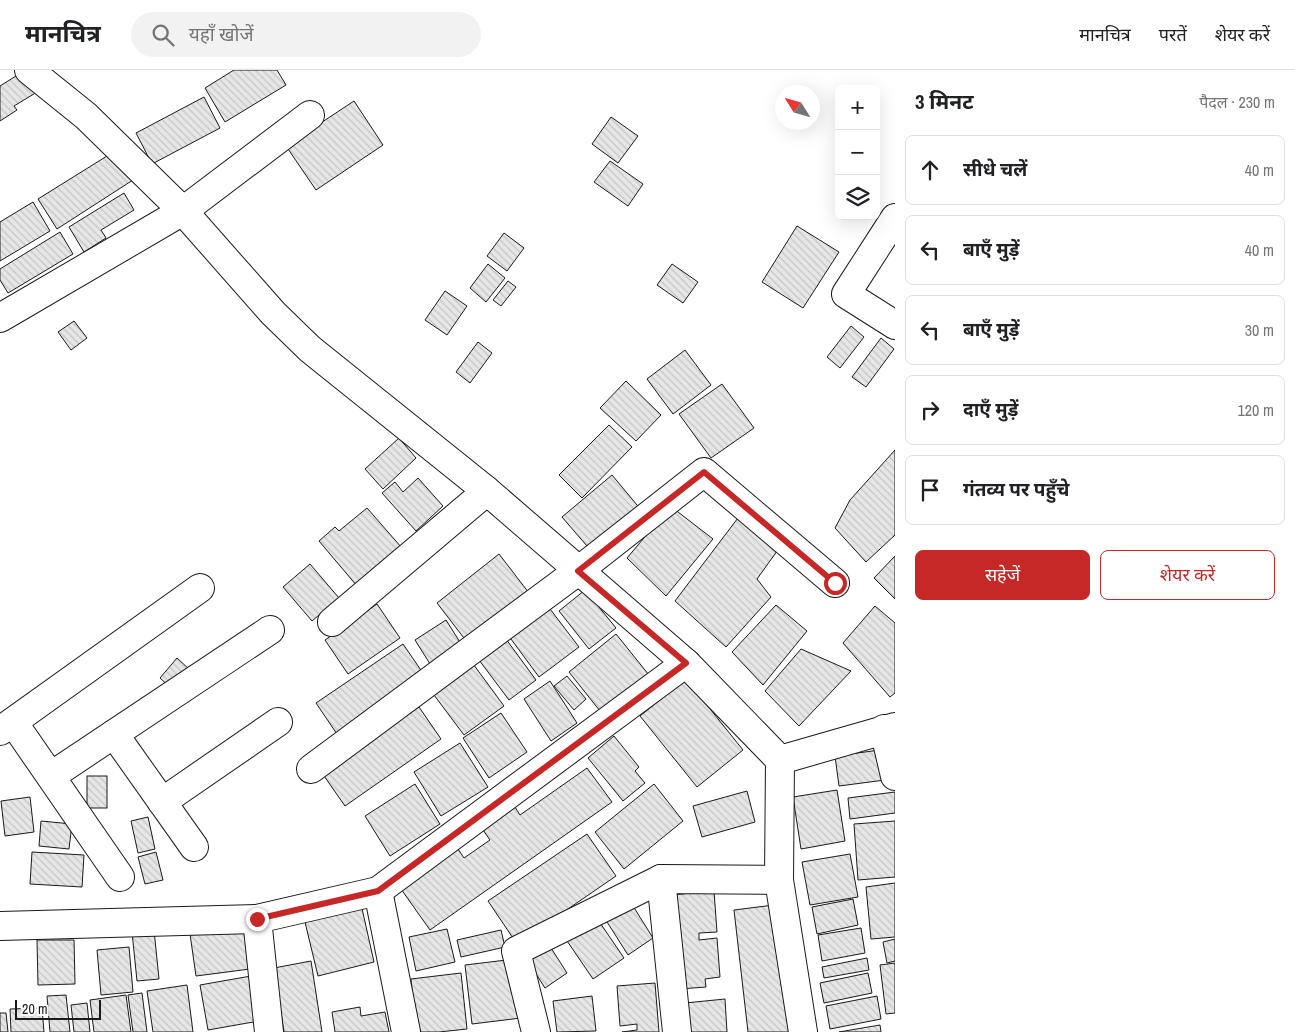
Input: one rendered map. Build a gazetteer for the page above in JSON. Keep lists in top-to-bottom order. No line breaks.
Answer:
{"scale_bar":"20 m","north":"top left","page":{"header":"मानचित्र","search":"यहाँ खोजें","nav":["मानचित्र","परतें","शेयर करें"],"heading":["3 मिनट","पैदल · 230 m"],"map_buttons":["+","−"],"list":[["सीधे चलें","40 m"],["बाएँ मुड़ें","40 m"],["बाएँ मुड़ें","30 m"],["दाएँ मुड़ें","120 m"],"गंतव्य पर पहुँचे"],"buttons":["सहेजें","शेयर करें"],"scale":"20 m"}}
